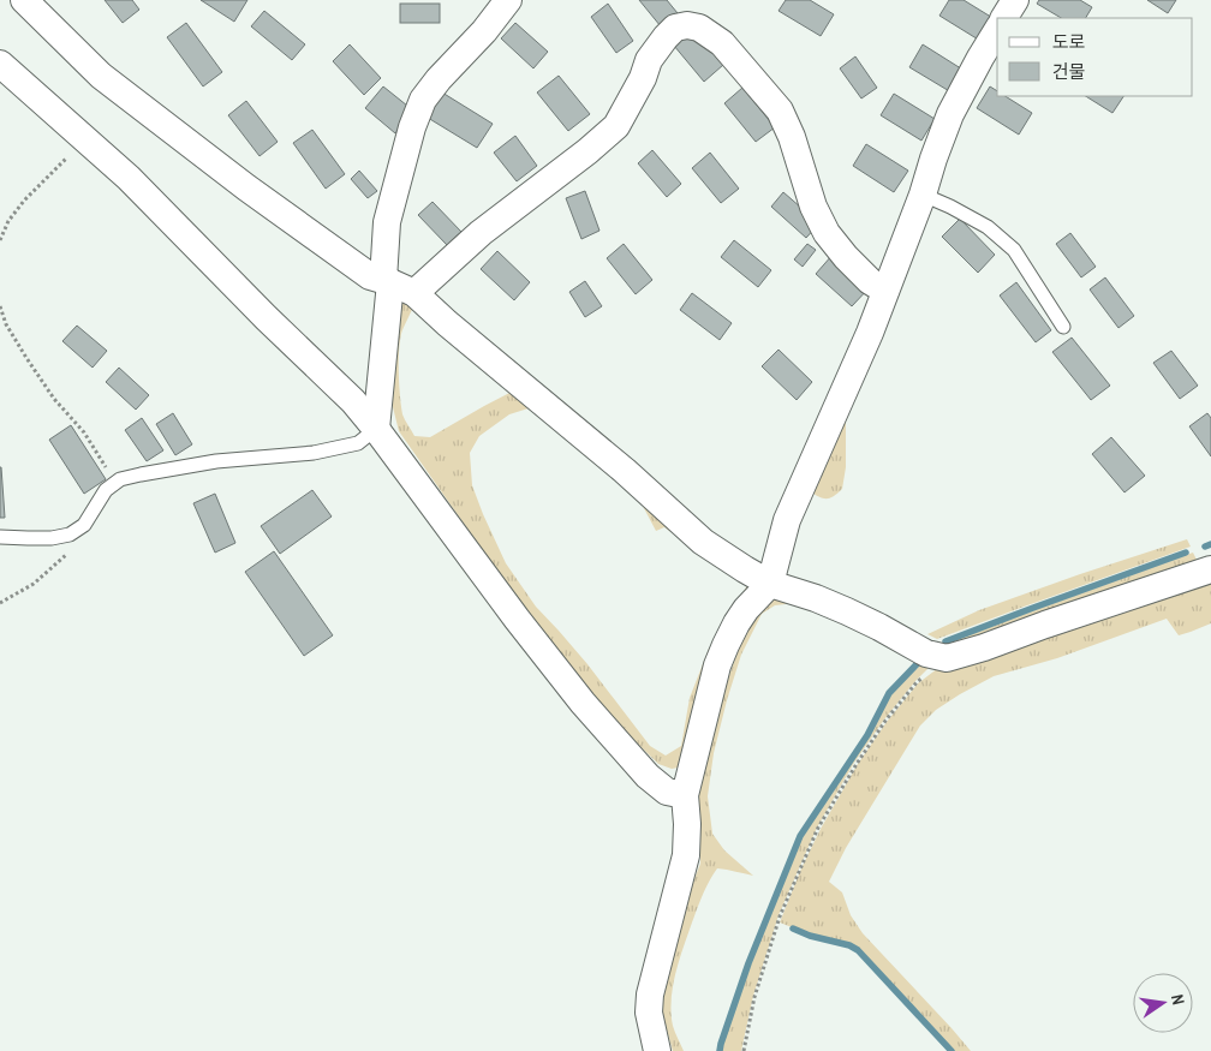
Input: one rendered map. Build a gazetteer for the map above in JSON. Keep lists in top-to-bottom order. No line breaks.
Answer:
{"legend":["도로","건물"],"north":"right"}
